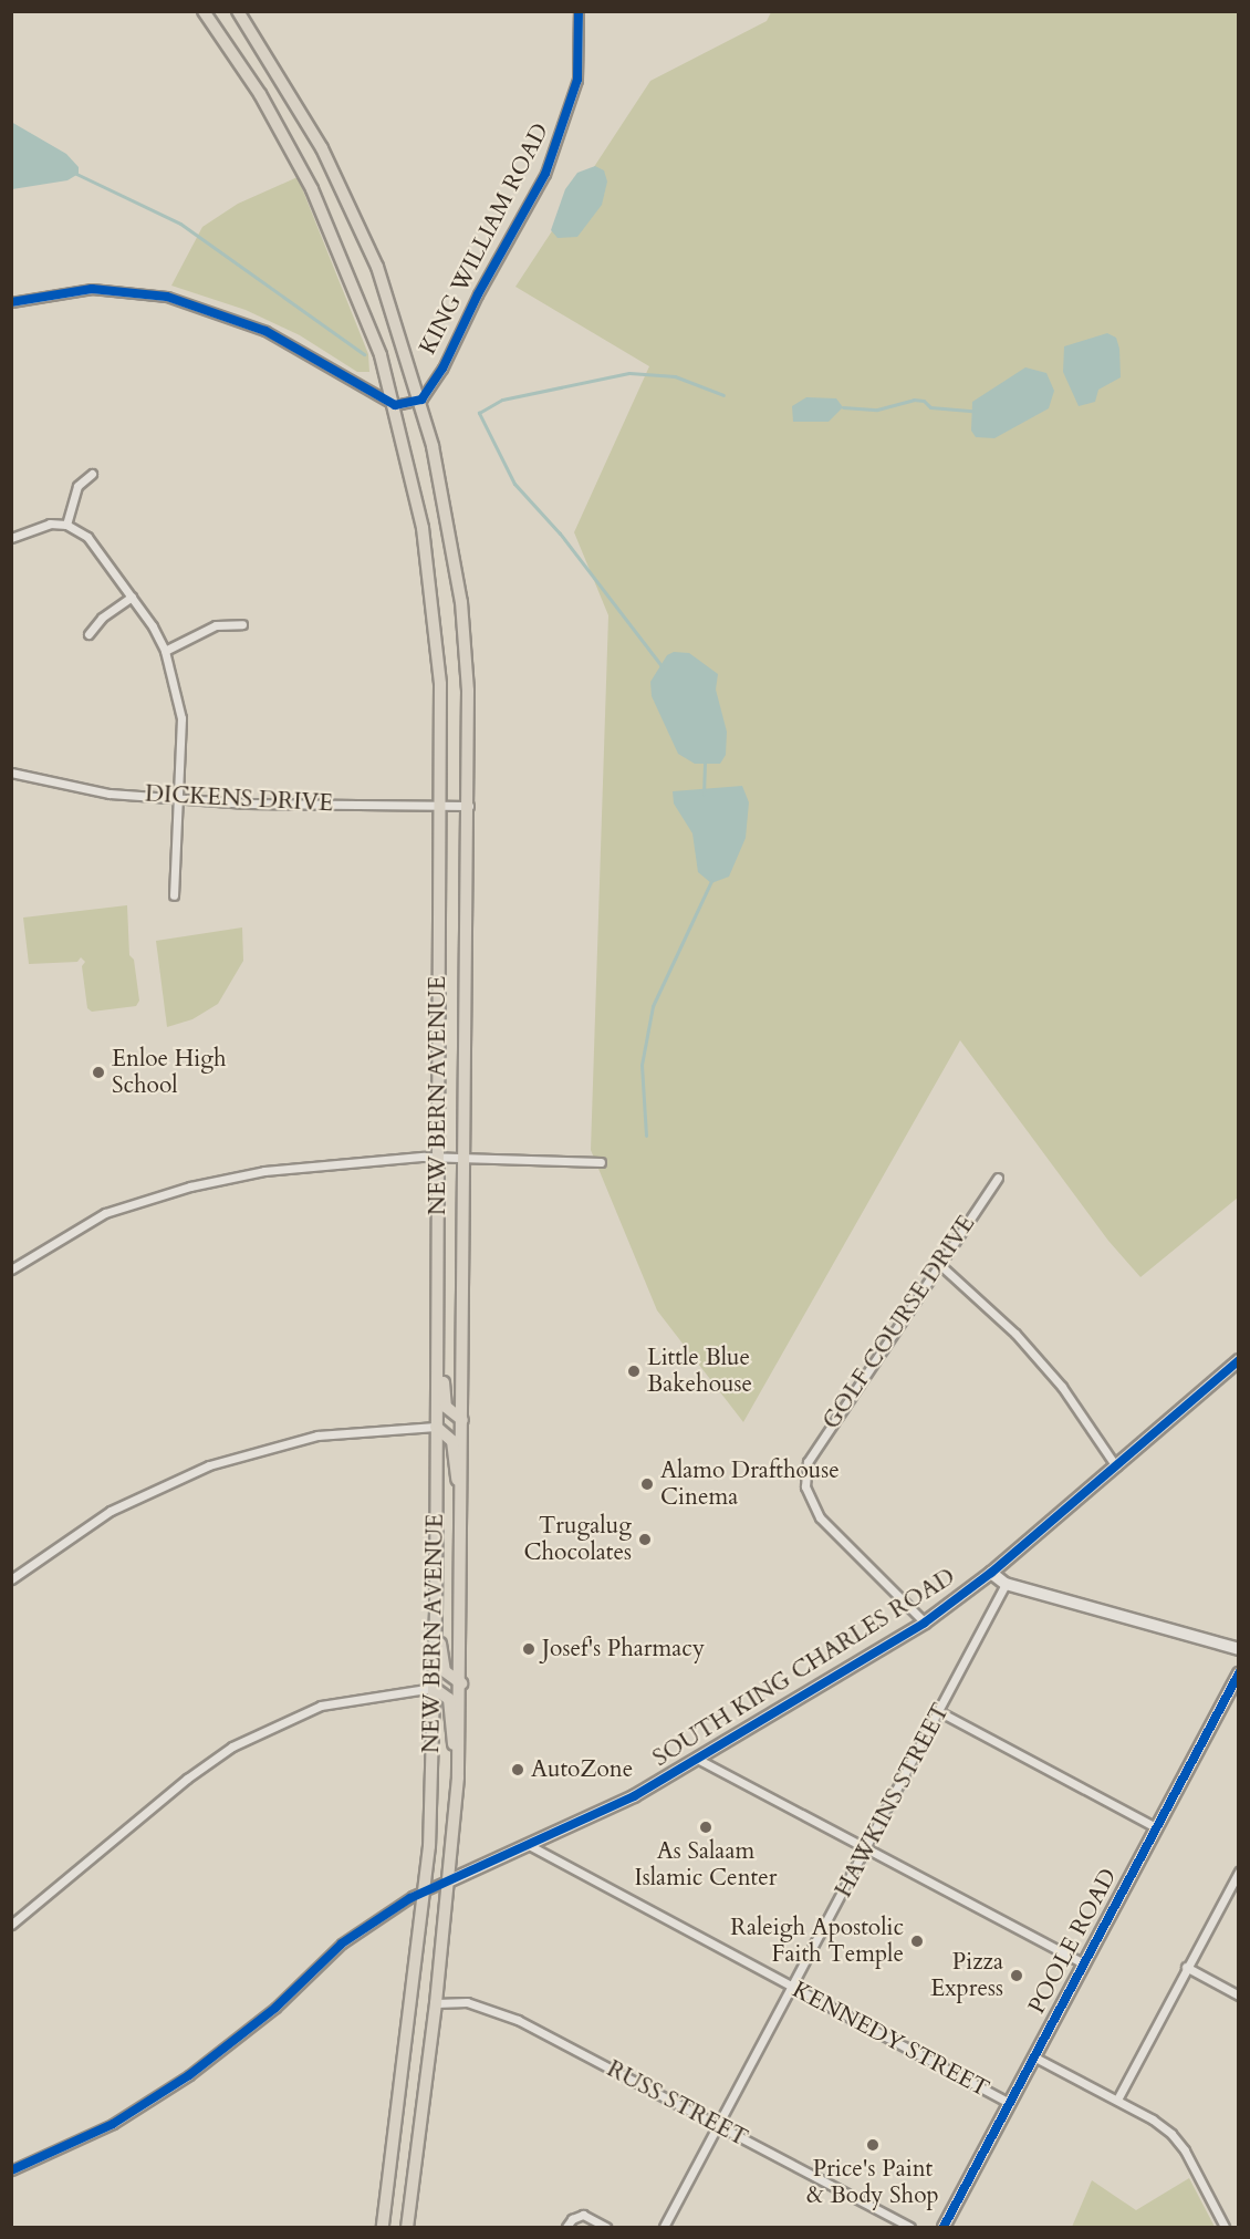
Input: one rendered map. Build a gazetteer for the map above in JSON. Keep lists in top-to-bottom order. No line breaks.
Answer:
{"streets":{"main road":["NEW BERN AVENUE"],"street":["KING WILLIAM ROAD","DICKENS DRIVE","GOLF COURSE DRIVE","SOUTH KING CHARLES ROAD","HAWKINS STREET","POOLE ROAD","KENNEDY STREET","RUSS STREET"]},"crossings":[["KING WILLIAM ROAD","NEW BERN AVENUE"],["DICKENS DRIVE","NEW BERN AVENUE"],["NEW BERN AVENUE","SOUTH KING CHARLES ROAD"],["NEW BERN AVENUE","RUSS STREET"],["GOLF COURSE DRIVE","SOUTH KING CHARLES ROAD"],["SOUTH KING CHARLES ROAD","KENNEDY STREET"],["HAWKINS STREET","KENNEDY STREET"],["HAWKINS STREET","RUSS STREET"],["POOLE ROAD","KENNEDY STREET"]],"places":["Enloe High School","Little Blue Bakehouse","Alamo Drafthouse Cinema","Trugalug Chocolates","Josef's Pharmacy","AutoZone","As Salaam Islamic Center","Raleigh Apostolic Faith Temple","Pizza Express","Price's Paint & Body Shop"]}
